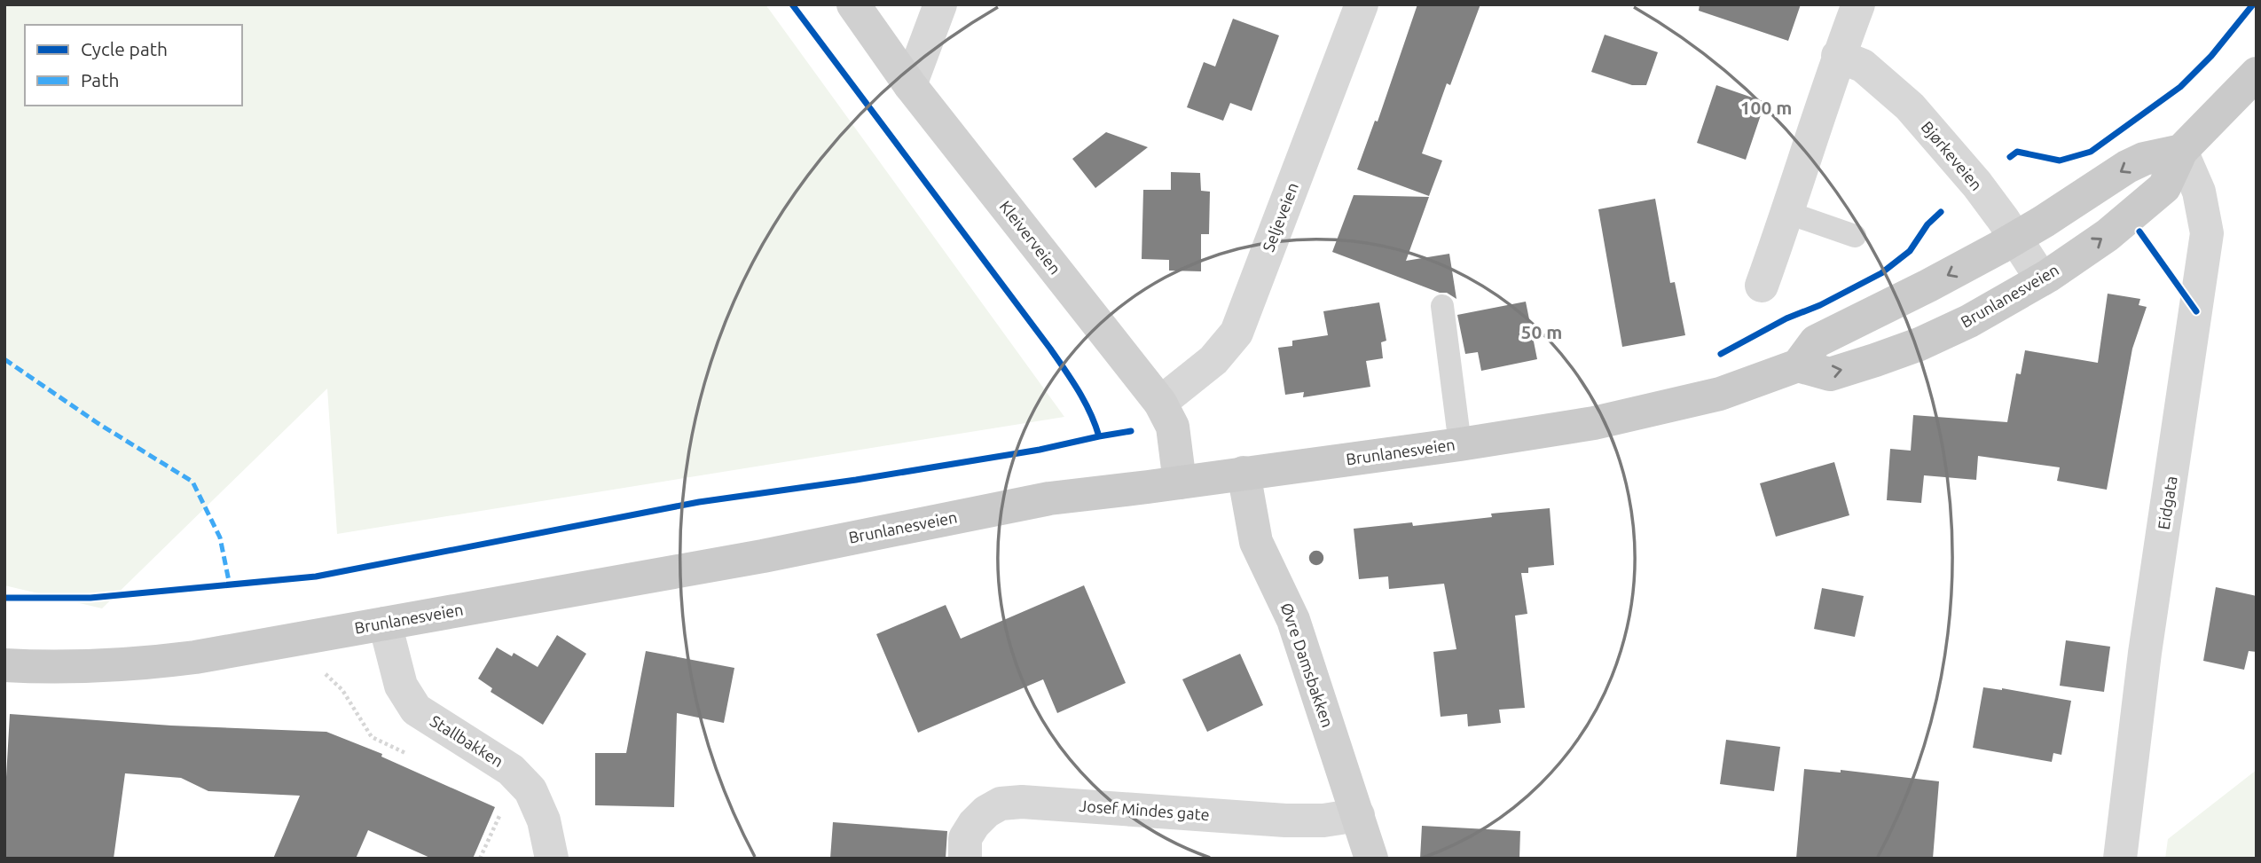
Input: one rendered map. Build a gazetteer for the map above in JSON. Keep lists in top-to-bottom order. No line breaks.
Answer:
{"streets":{"main road":["Brunlanesveien"],"street":["Bjørkeveien","Seljeveien","Kleiverveien","Eidgata","Øvre Damsbakken","Stallbakken","Josef Mindes gate"]},"crossings":[["Bjørkeveien","Brunlanesveien"],["Seljeveien","Kleiverveien"],["Kleiverveien","Brunlanesveien"],["Brunlanesveien","Eidgata"],["Brunlanesveien","Øvre Damsbakken"],["Brunlanesveien","Stallbakken"],["Øvre Damsbakken","Josef Mindes gate"]],"legend":["Cycle path","Path"],"rings":["100 m","50 m"]}
